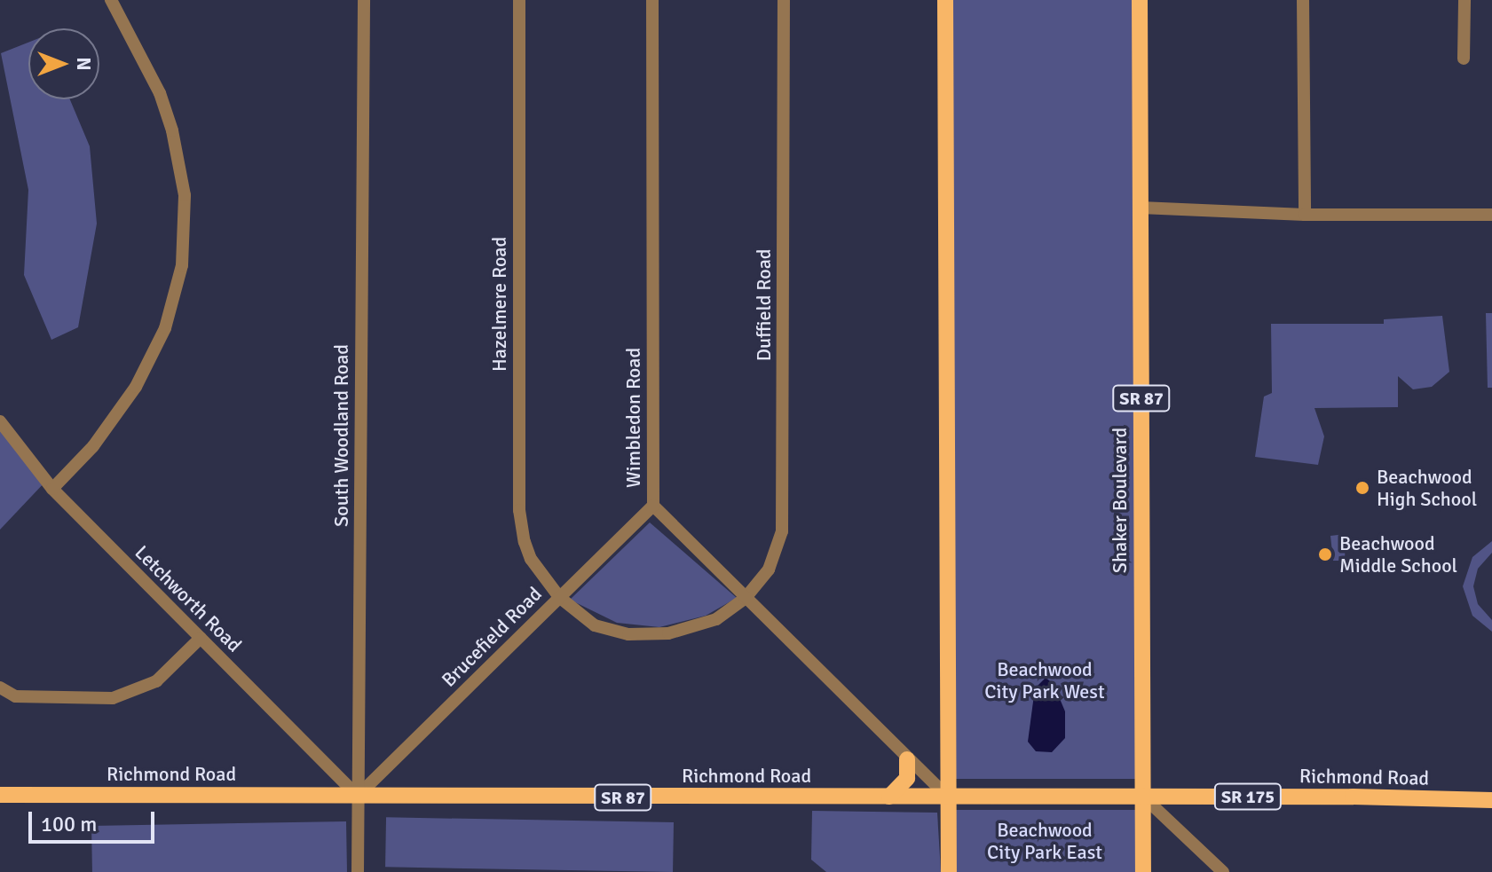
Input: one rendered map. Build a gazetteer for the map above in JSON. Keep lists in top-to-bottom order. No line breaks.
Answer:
{"streets":{"main road":["SR 87","Shaker Boulevard","Richmond Road","SR 175"],"street":["Hazelmere Road","Duffield Road","Wimbledon Road","South Woodland Road","Letchworth Road","Brucefield Road"]},"crossings":[["Hazelmere Road","Duffield Road"],["Hazelmere Road","Wimbledon Road"],["Hazelmere Road","Brucefield Road"],["Duffield Road","Wimbledon Road"],["Wimbledon Road","Brucefield Road"],["Wimbledon Road","Richmond Road"],["South Woodland Road","Letchworth Road"],["South Woodland Road","Brucefield Road"],["South Woodland Road","Richmond Road"],["Shaker Boulevard","Richmond Road"],["Letchworth Road","Brucefield Road"],["Letchworth Road","Richmond Road"],["Brucefield Road","Richmond Road"]],"parks":["Beachwood City Park West","Beachwood City Park East"],"places":["Beachwood High School","Beachwood Middle School"],"scale_bar":"100 m","north":"right"}
